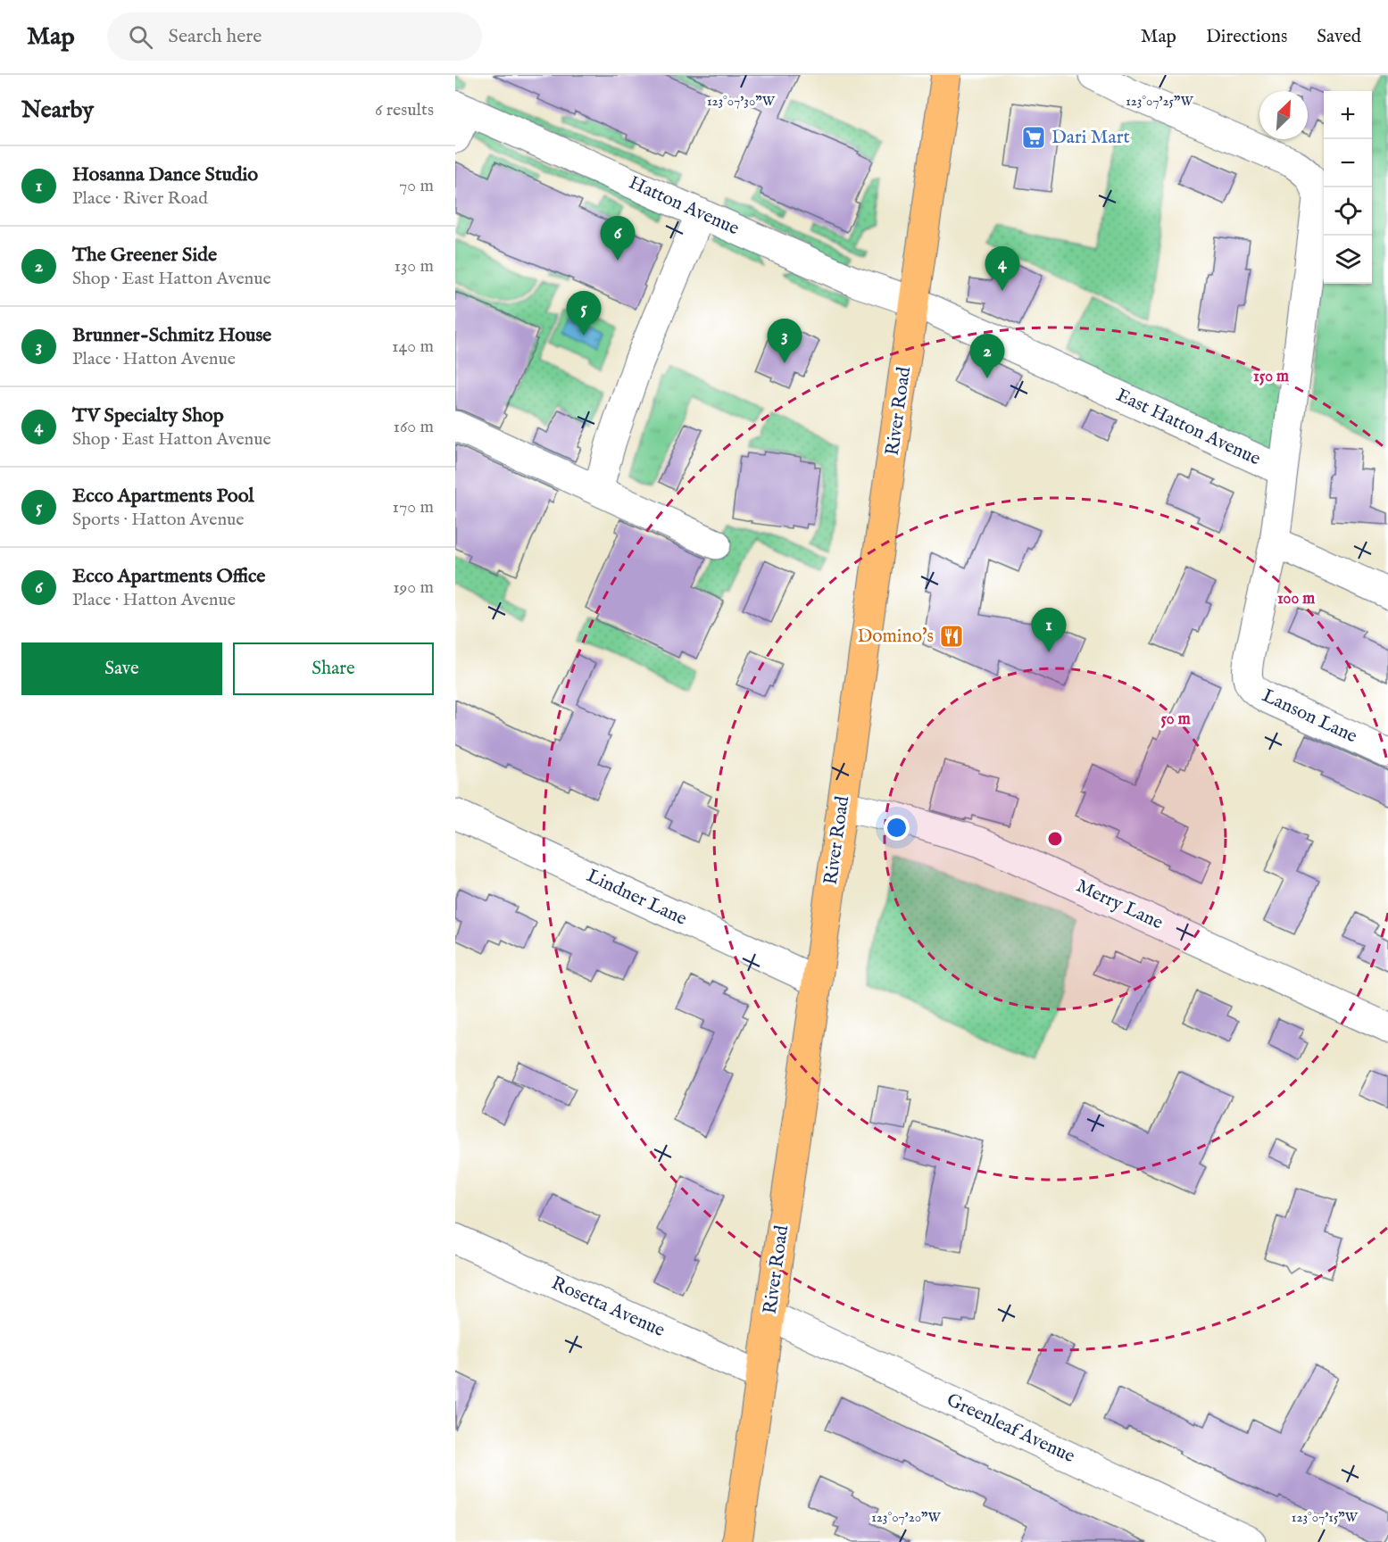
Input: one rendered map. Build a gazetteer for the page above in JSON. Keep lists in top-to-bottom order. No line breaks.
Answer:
{"streets":{"main road":["River Road"],"street":["Hatton Avenue","East Hatton Avenue","Lanson Lane","Lindner Lane","Merry Lane","Rosetta Avenue","Greenleaf Avenue"]},"crossings":[["Hatton Avenue","River Road"],["Hatton Avenue","East Hatton Avenue"],["River Road","East Hatton Avenue"],["River Road","Lindner Lane"],["River Road","Merry Lane"],["River Road","Rosetta Avenue"],["River Road","Greenleaf Avenue"],["East Hatton Avenue","Lanson Lane"]],"places":{"supermarket":["Dari Mart"],"restaurant":["Domino's"]},"north":"top right","page":{"header":"Map","search":"Search here","nav":["Map","Directions","Saved"],"heading":["Nearby","6 results"],"map_buttons":["+","−"],"list":[{"mark":"1","name":"Hosanna Dance Studio","note":"Place · River Road","value":"70 m"},{"mark":"2","name":"The Greener Side","note":"Shop · East Hatton Avenue","value":"130 m"},{"mark":"3","name":"Brunner-Schmitz House","note":"Place · Hatton Avenue","value":"140 m"},{"mark":"4","name":"TV Specialty Shop","note":"Shop · East Hatton Avenue","value":"160 m"},{"mark":"5","name":"Ecco Apartments Pool","note":"Sports · Hatton Avenue","value":"170 m"},{"mark":"6","name":"Ecco Apartments Office","note":"Place · Hatton Avenue","value":"190 m"}],"pins":["6","4","5","3","2","1"],"buttons":["Save","Share"]},"coordinates":["123°07'30\"W","123°07'25\"W","123°07'20\"W","123°07'15\"W"],"rings":["150 m","100 m","50 m"]}
